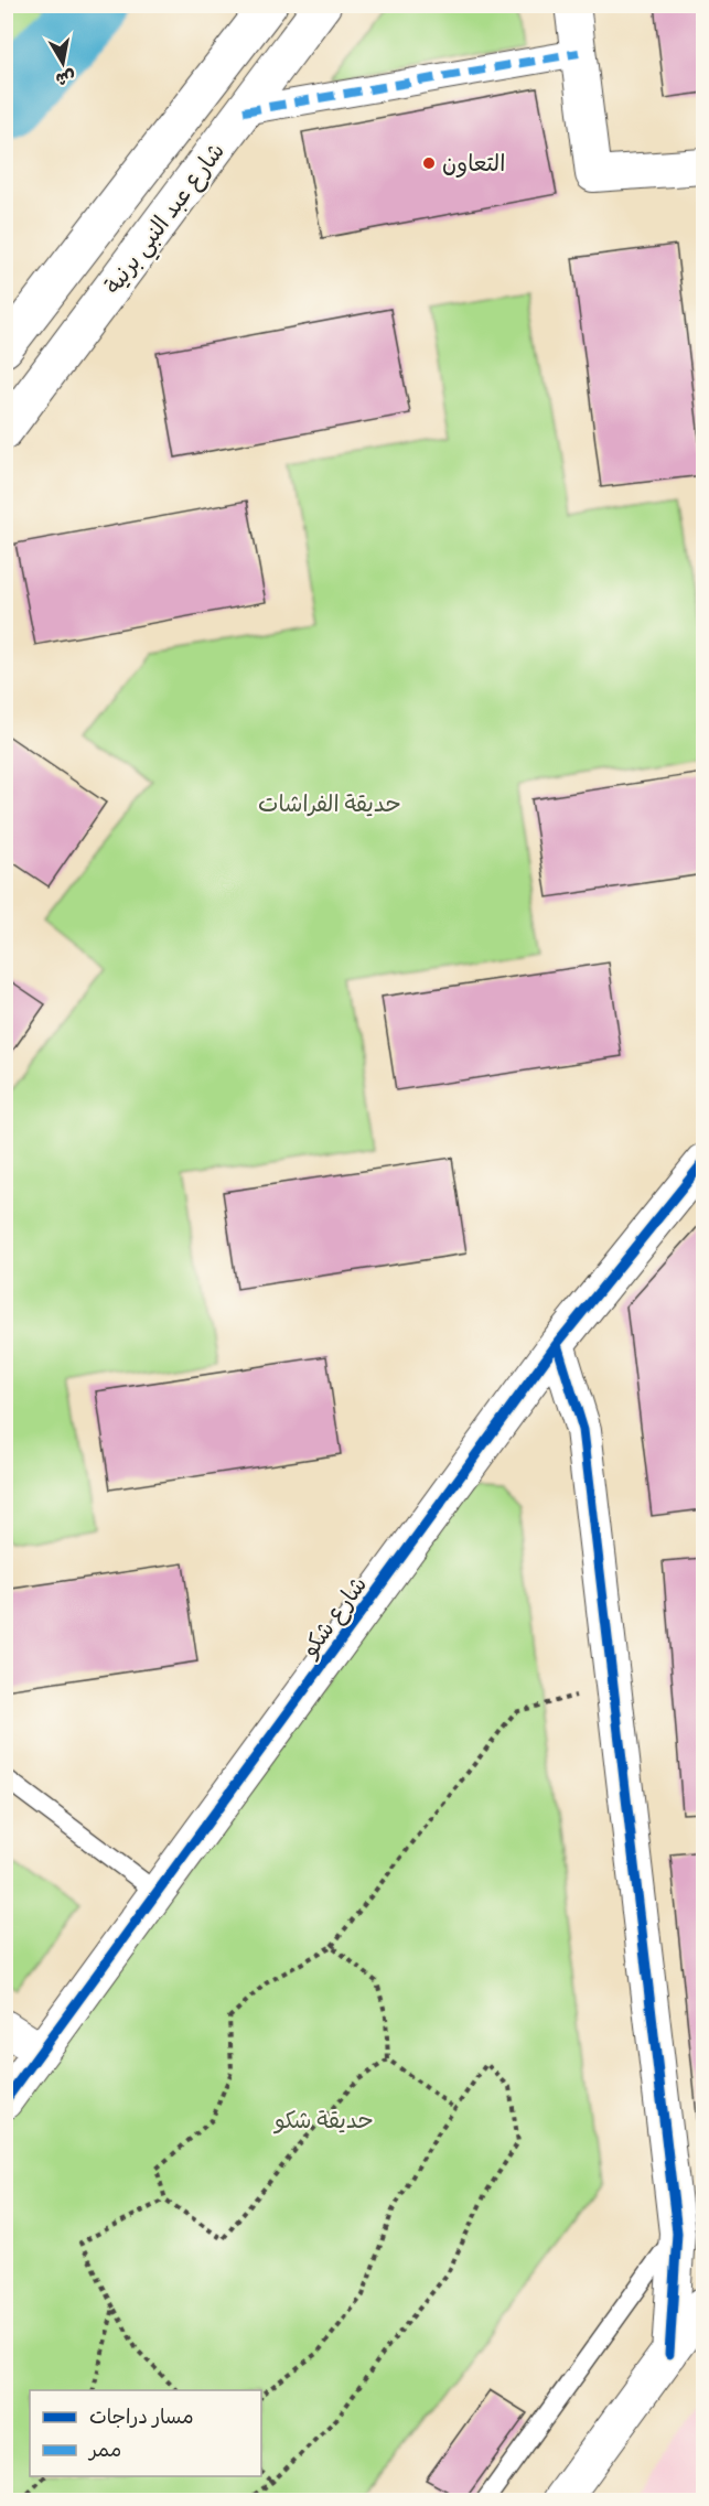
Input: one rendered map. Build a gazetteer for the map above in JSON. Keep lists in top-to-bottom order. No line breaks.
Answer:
{"streets":{"main road":["شارع عبد النبي برنية"],"street":["شارع شكو"]},"parks":["حديقة الفراشات","حديقة شكو"],"places":["التعاون"],"legend":["مسار دراجات","ممر"],"north":"bottom"}
